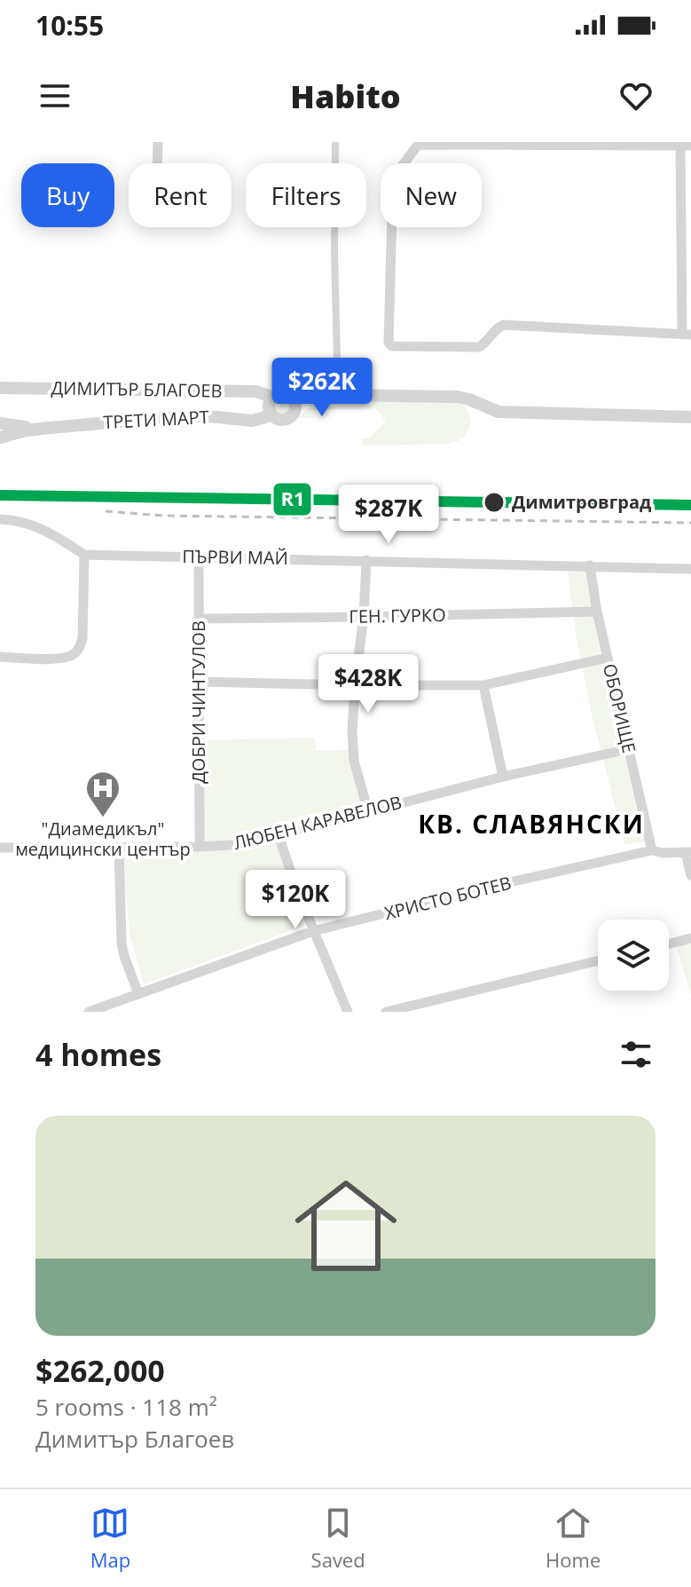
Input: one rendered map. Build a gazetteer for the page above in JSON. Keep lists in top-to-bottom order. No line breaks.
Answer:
{"streets":{"street":["ДИМИТЪР БЛАГОЕВ","ТРЕТИ МАРТ","ПЪРВИ МАЙ","ГЕН. ГУРКО","ДОБРИ ЧИНТУЛОВ","ОБОРИЩЕ","ЛЮБЕН КАРАВЕЛОВ","ХРИСТО БОТЕВ"]},"crossings":[["ДИМИТЪР БЛАГОЕВ","ТРЕТИ МАРТ"],["ПЪРВИ МАЙ","ДОБРИ ЧИНТУЛОВ"],["ПЪРВИ МАЙ","ОБОРИЩЕ"],["ГЕН. ГУРКО","ДОБРИ ЧИНТУЛОВ"],["ГЕН. ГУРКО","ОБОРИЩЕ"],["ДОБРИ ЧИНТУЛОВ","ЛЮБЕН КАРАВЕЛОВ"],["ОБОРИЩЕ","ЛЮБЕН КАРАВЕЛОВ"],["ОБОРИЩЕ","ХРИСТО БОТЕВ"]],"districts":["КВ. СЛАВЯНСКИ"],"places":{"other":["Димитровград"],"hospital":["\"Диамедикъл\" медицински център"]},"lines":["transit line R1"],"page":{"status":"10:55","header":"Habito","chip":["Buy","Rent","Filters","New"],"price":["$262K","$287K","$428K","$120K"],"heading":"4 homes","list":[{"name":"$262,000","note":"5 rooms · 118 m² · Димитър Благоев"}],"tabs":["Map","Saved","Home"]}}
